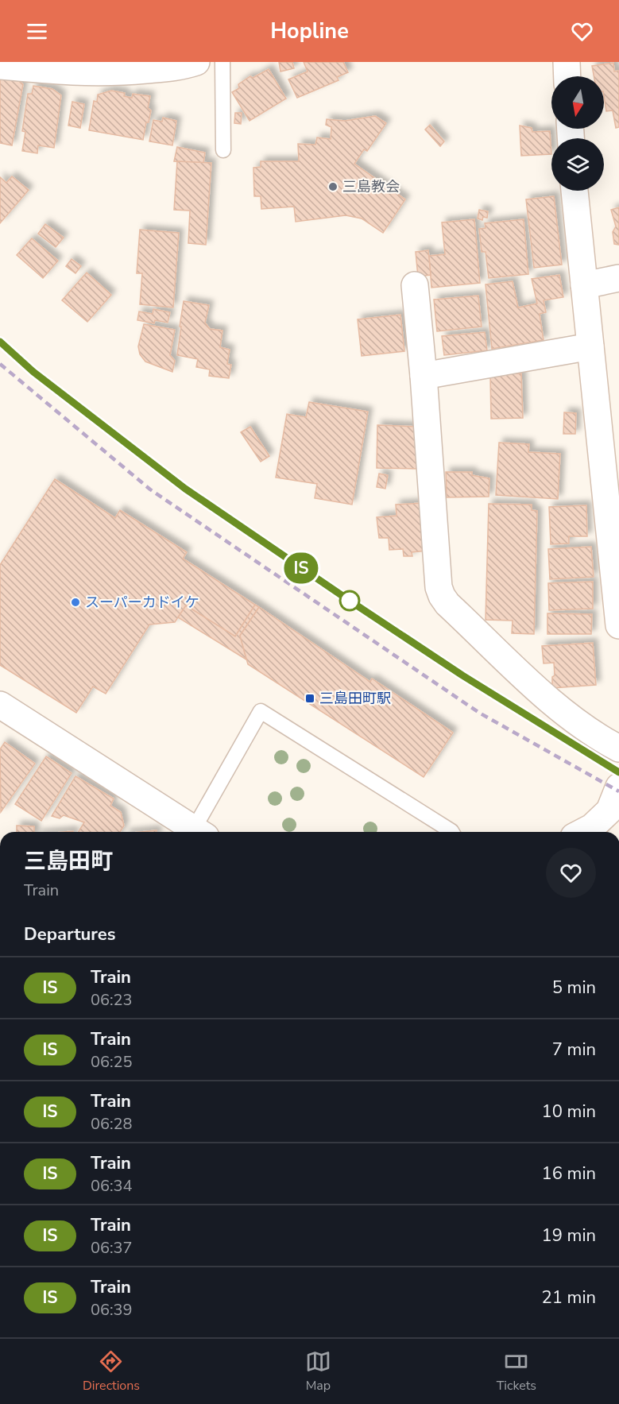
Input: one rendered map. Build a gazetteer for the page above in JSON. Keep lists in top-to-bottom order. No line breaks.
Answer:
{"places":{"other":["三島教会","スーパーカドイケ"],"transit":["三島田町駅"]},"north":"bottom","page":{"header":"Hopline","on_map":"IS","heading":[["三島田町","Train"],"Departures"],"list":[{"mark":"IS","name":"Train","note":"06:23","value":"5 min"},{"mark":"IS","name":"Train","note":"06:25","value":"7 min"},{"mark":"IS","name":"Train","note":"06:28","value":"10 min"},{"mark":"IS","name":"Train","note":"06:34","value":"16 min"},{"mark":"IS","name":"Train","note":"06:37","value":"19 min"},{"mark":"IS","name":"Train","note":"06:39","value":"21 min"}],"tabs":["Directions","Map","Tickets"]}}
